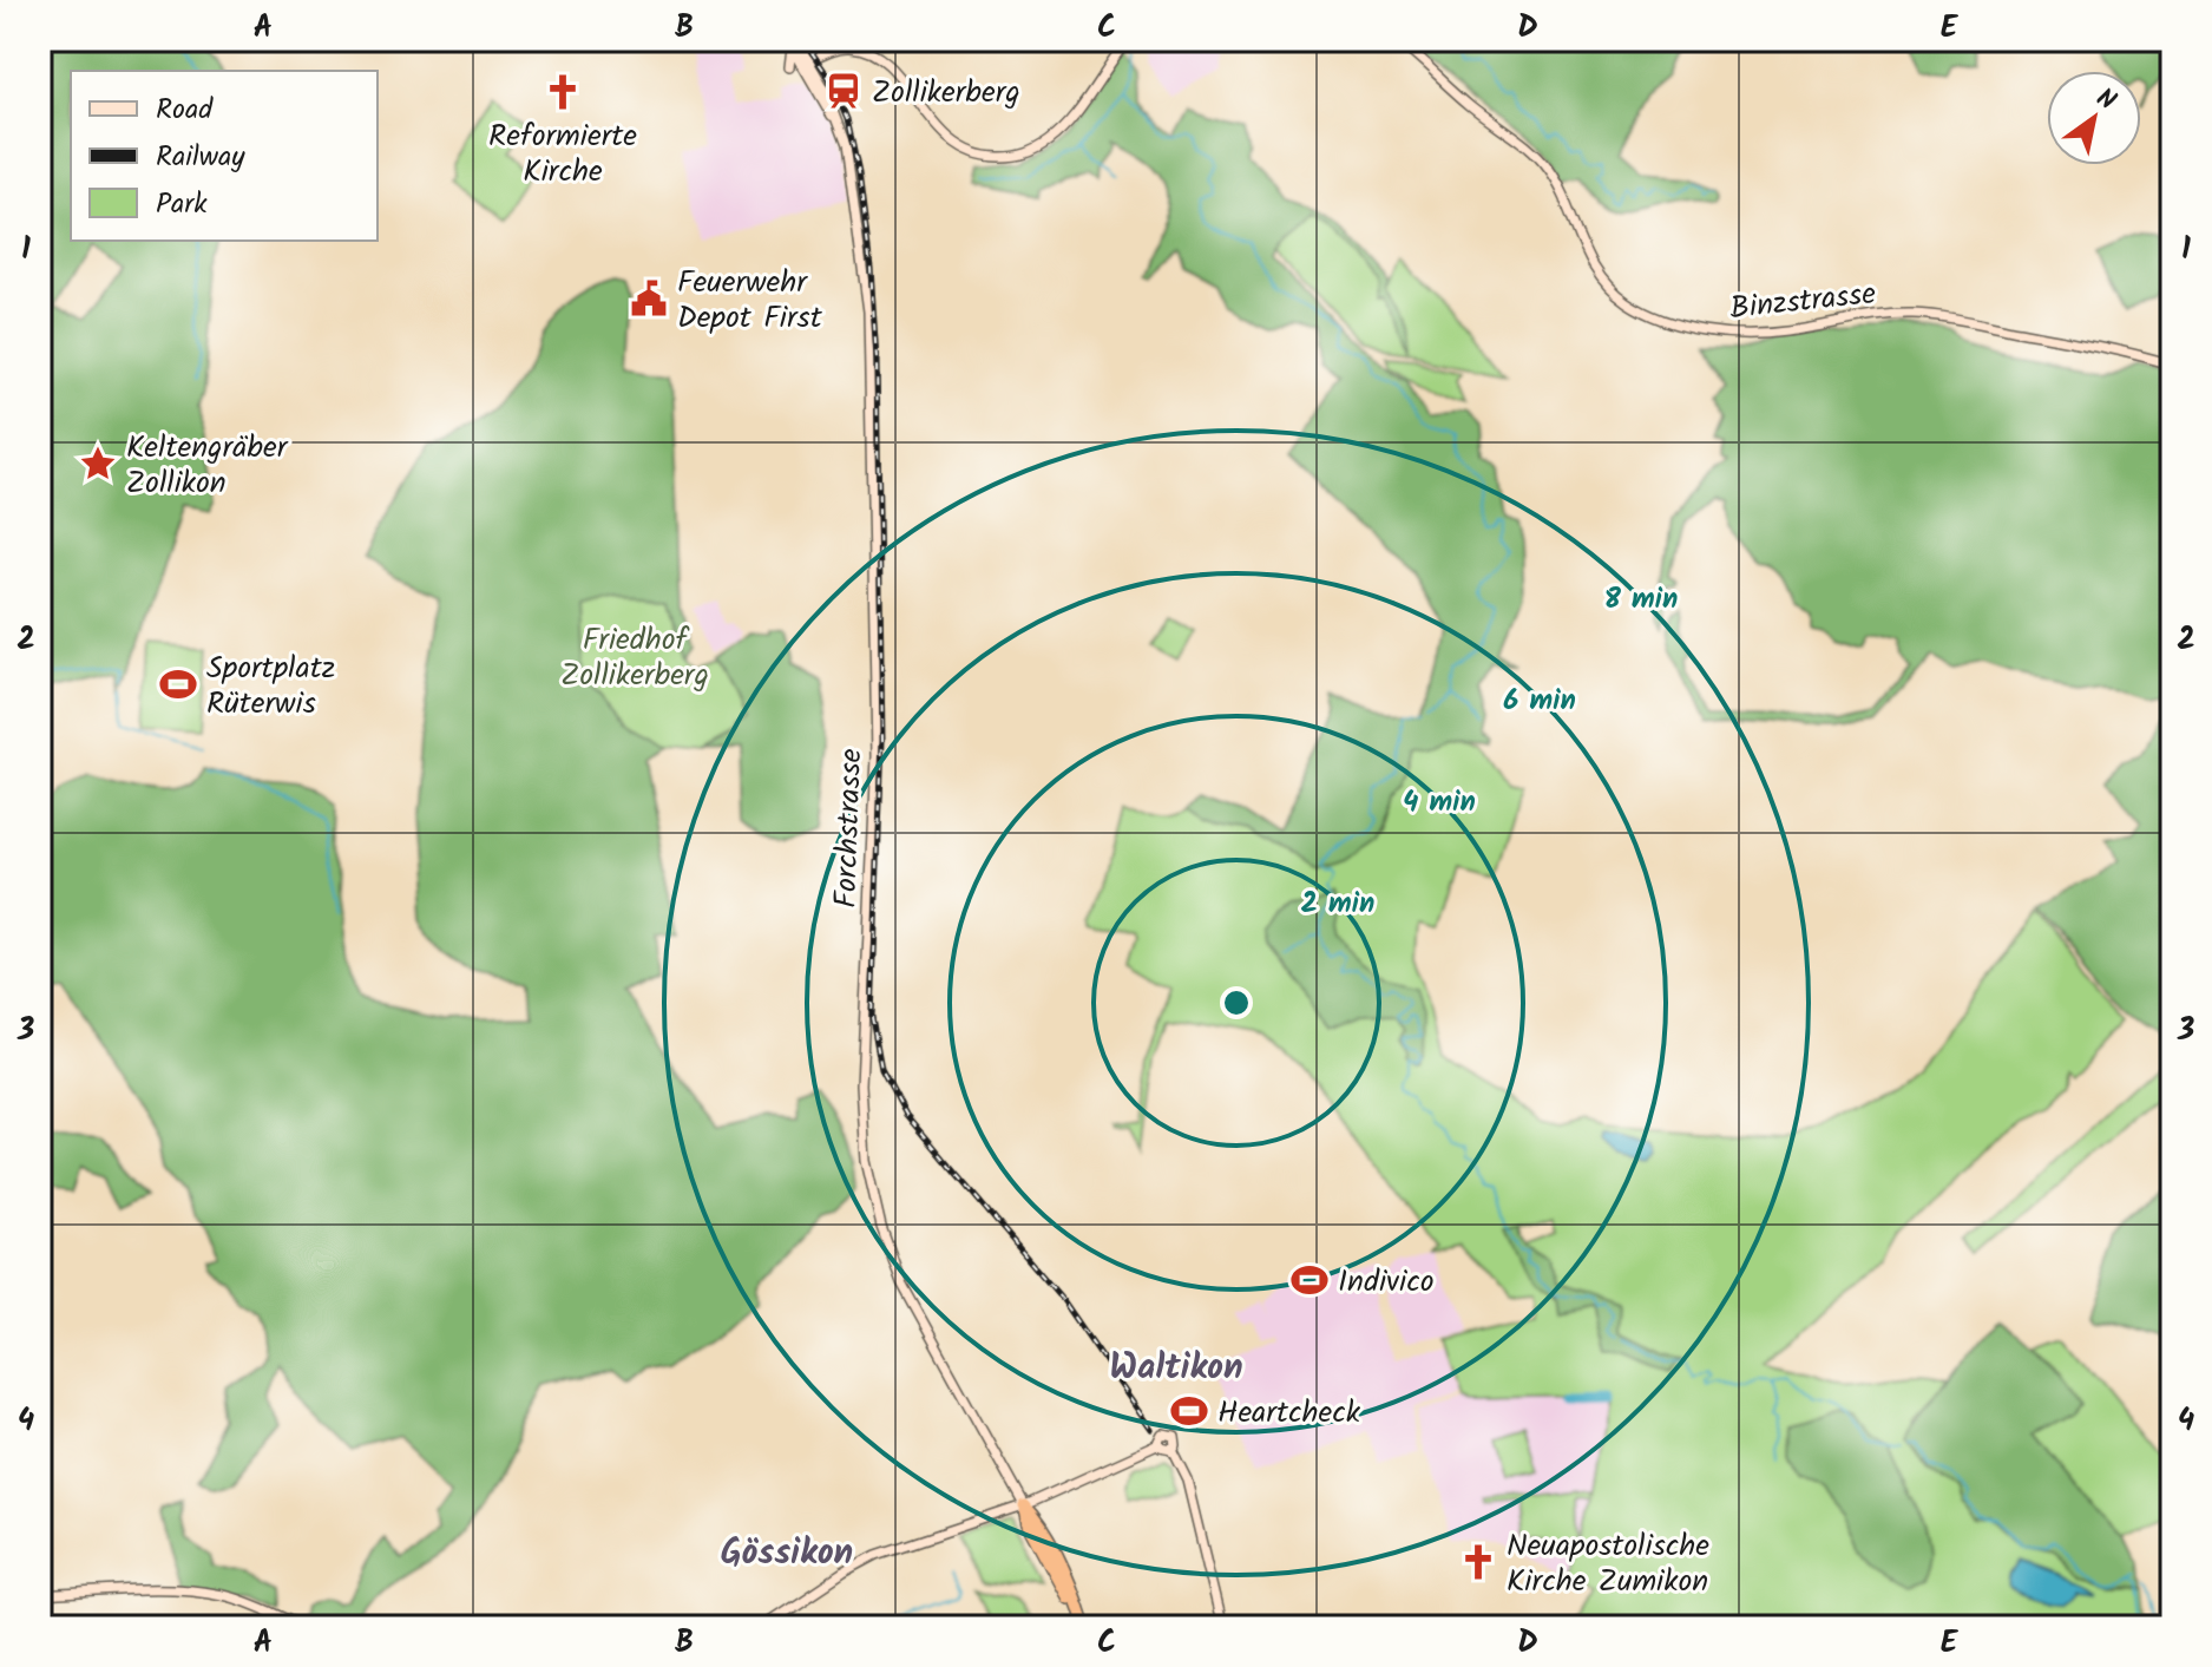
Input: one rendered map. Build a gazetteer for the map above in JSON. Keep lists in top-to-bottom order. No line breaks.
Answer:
{"streets":{"highway":["Forchstrasse"],"main road":["Binzstrasse"]},"districts":["Waltikon","Gössikon"],"parks":["Friedhof Zollikerberg"],"places":{"station":["Zollikerberg"],"church":["Reformierte Kirche","Neuapostolische Kirche Zumikon"],"public building":["Feuerwehr Depot First"],"place":["Keltengräber Zollikon"],"sports":["Sportplatz Rüterwis","Indivico","Heartcheck"]},"legend":["Road","Railway","Park"],"north":"top right","grid":{"columns":["A","B","C","D","E"],"rows":["1","2","3","4"]},"rings":["8 min","6 min","4 min","2 min"]}
